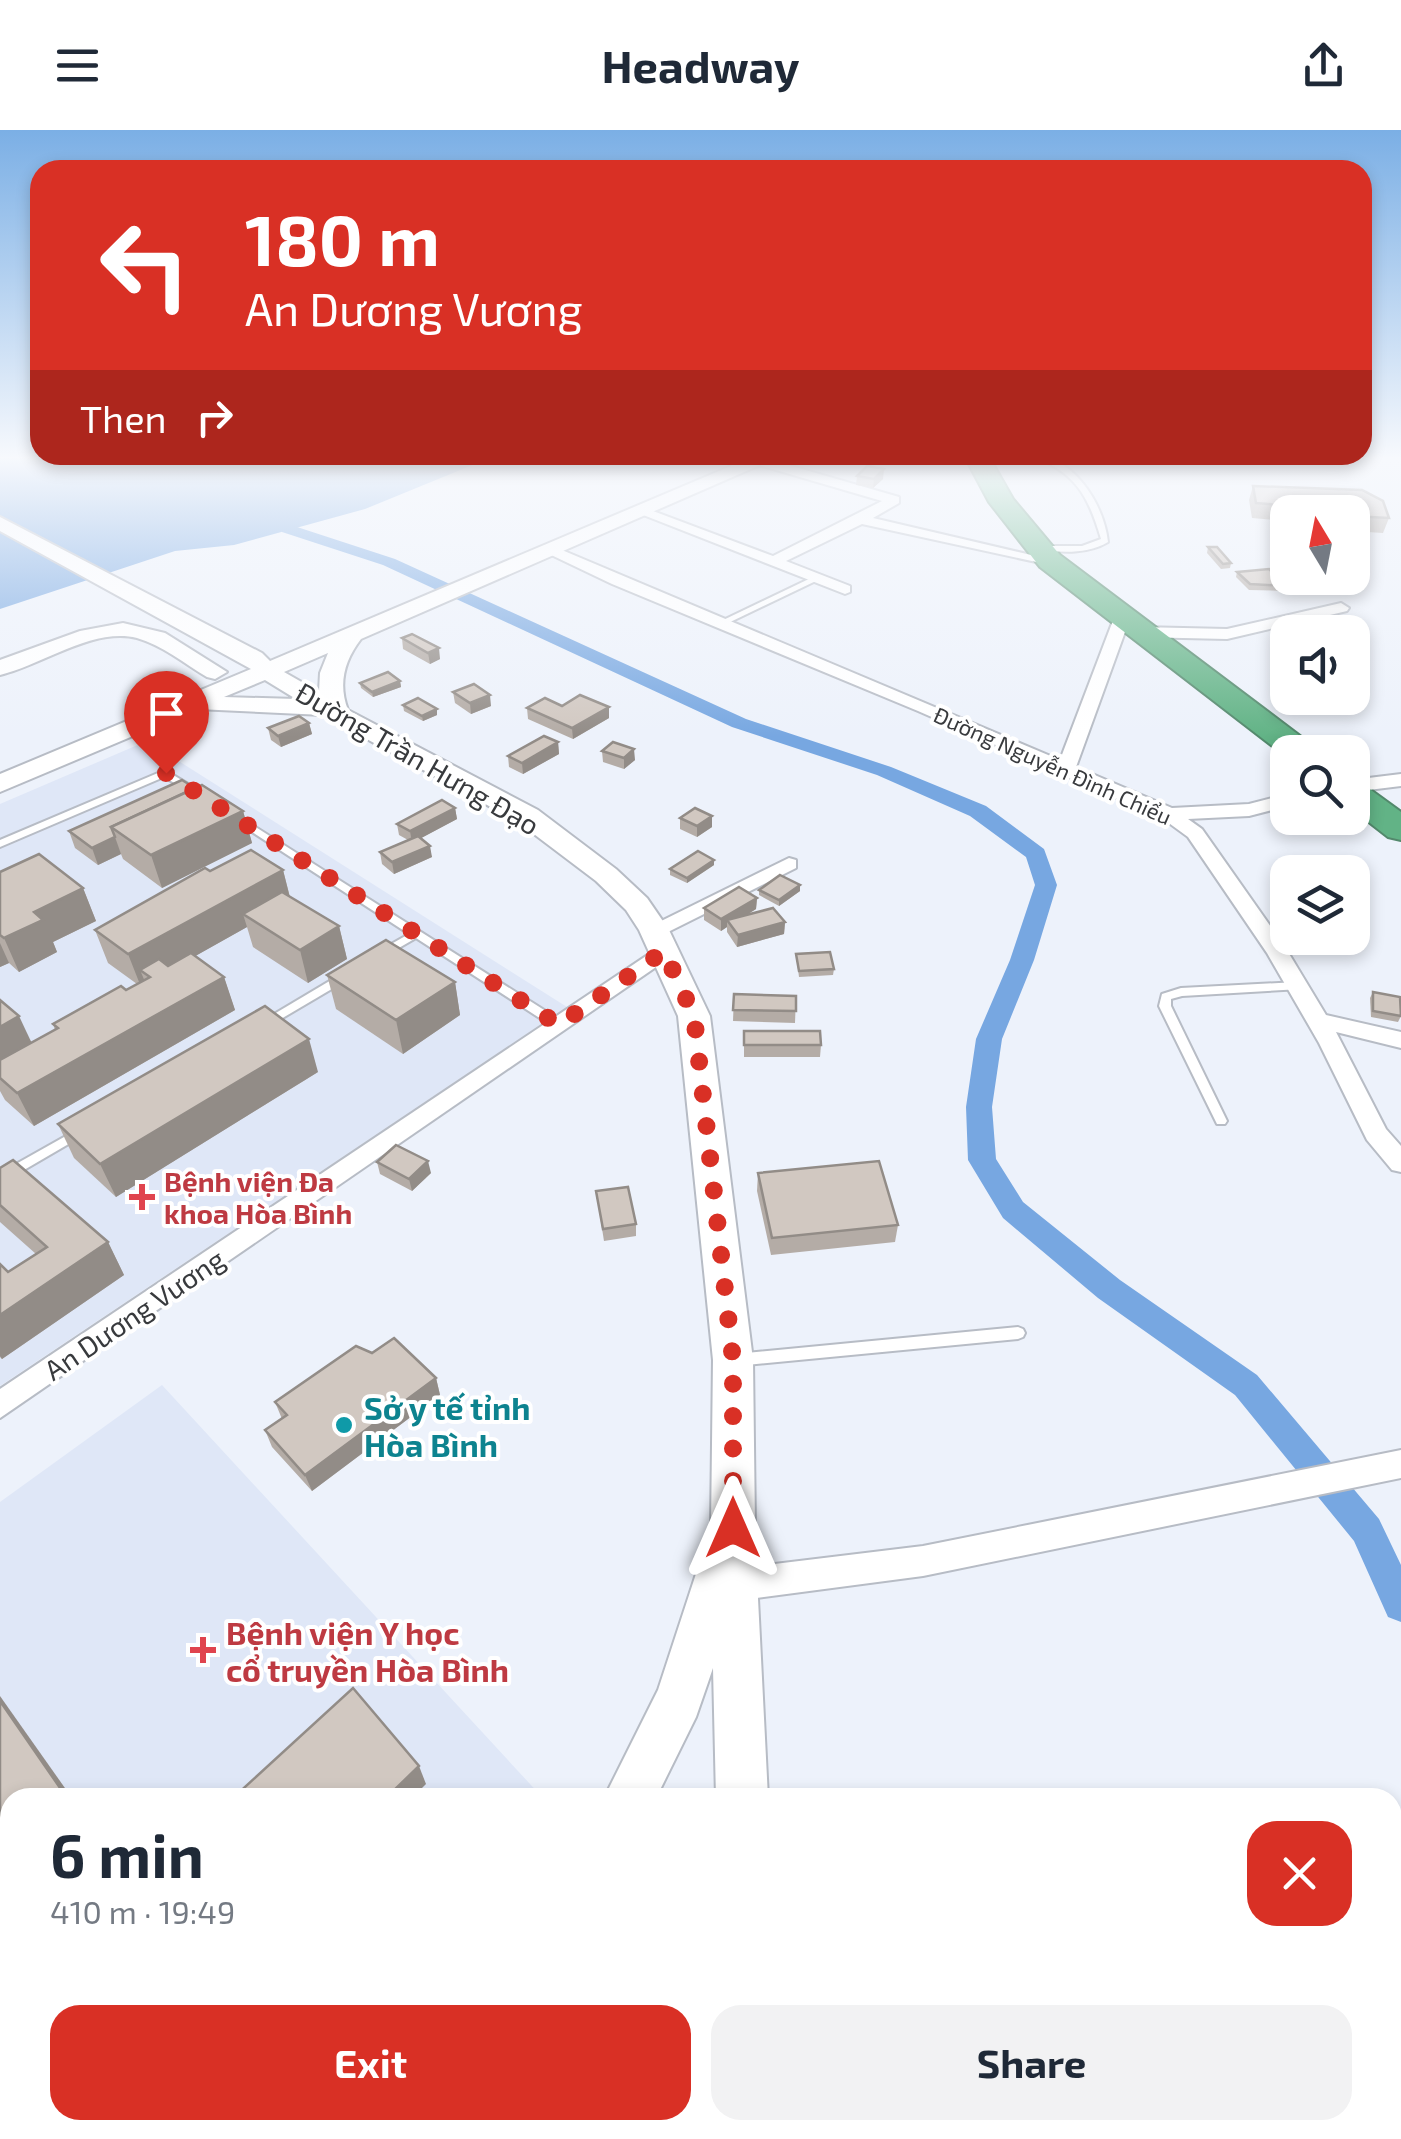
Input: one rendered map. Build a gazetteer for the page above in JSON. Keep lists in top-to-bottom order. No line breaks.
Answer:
{"streets":{"main road":["Đường Trần Hưng Đạo"],"street":["Đường Nguyễn Đình Chiểu","An Dương Vương"]},"crossings":[["Đường Trần Hưng Đạo","An Dương Vương"]],"places":{"health":["Bệnh viện Đa khoa Hòa Bình","Bệnh viện Y học cổ truyền Hòa Bình"],"other":["Sở y tế tỉnh Hòa Bình"]},"north":"top","page":{"header":"Headway","turn":["180 m","An Dương Vương"],"then":"Then","heading":["6 min","410 m · 19:49"],"buttons":["Exit","Share"]}}
